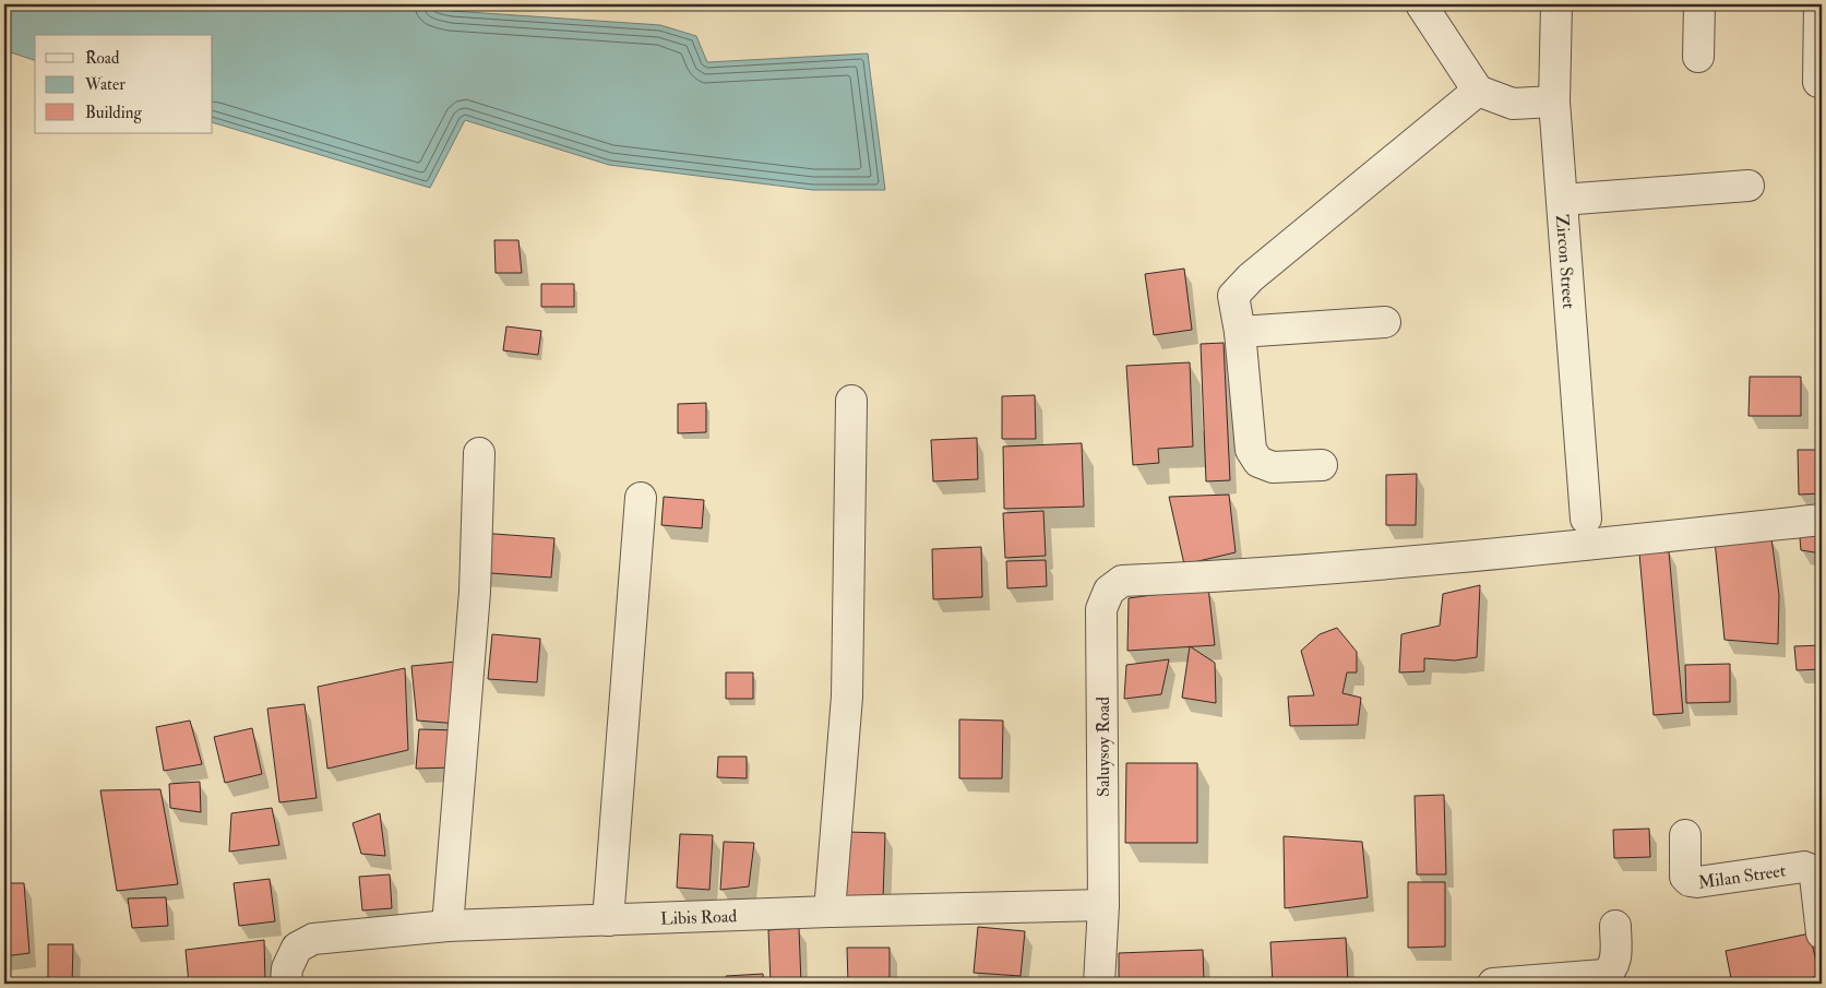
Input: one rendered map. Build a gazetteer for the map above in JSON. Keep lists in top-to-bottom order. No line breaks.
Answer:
{"streets":{"street":["Zircon Street","Saluysoy Road","Milan Street","Libis Road"]},"crossings":[["Saluysoy Road","Libis Road"]],"legend":["Road","Water","Building"]}
